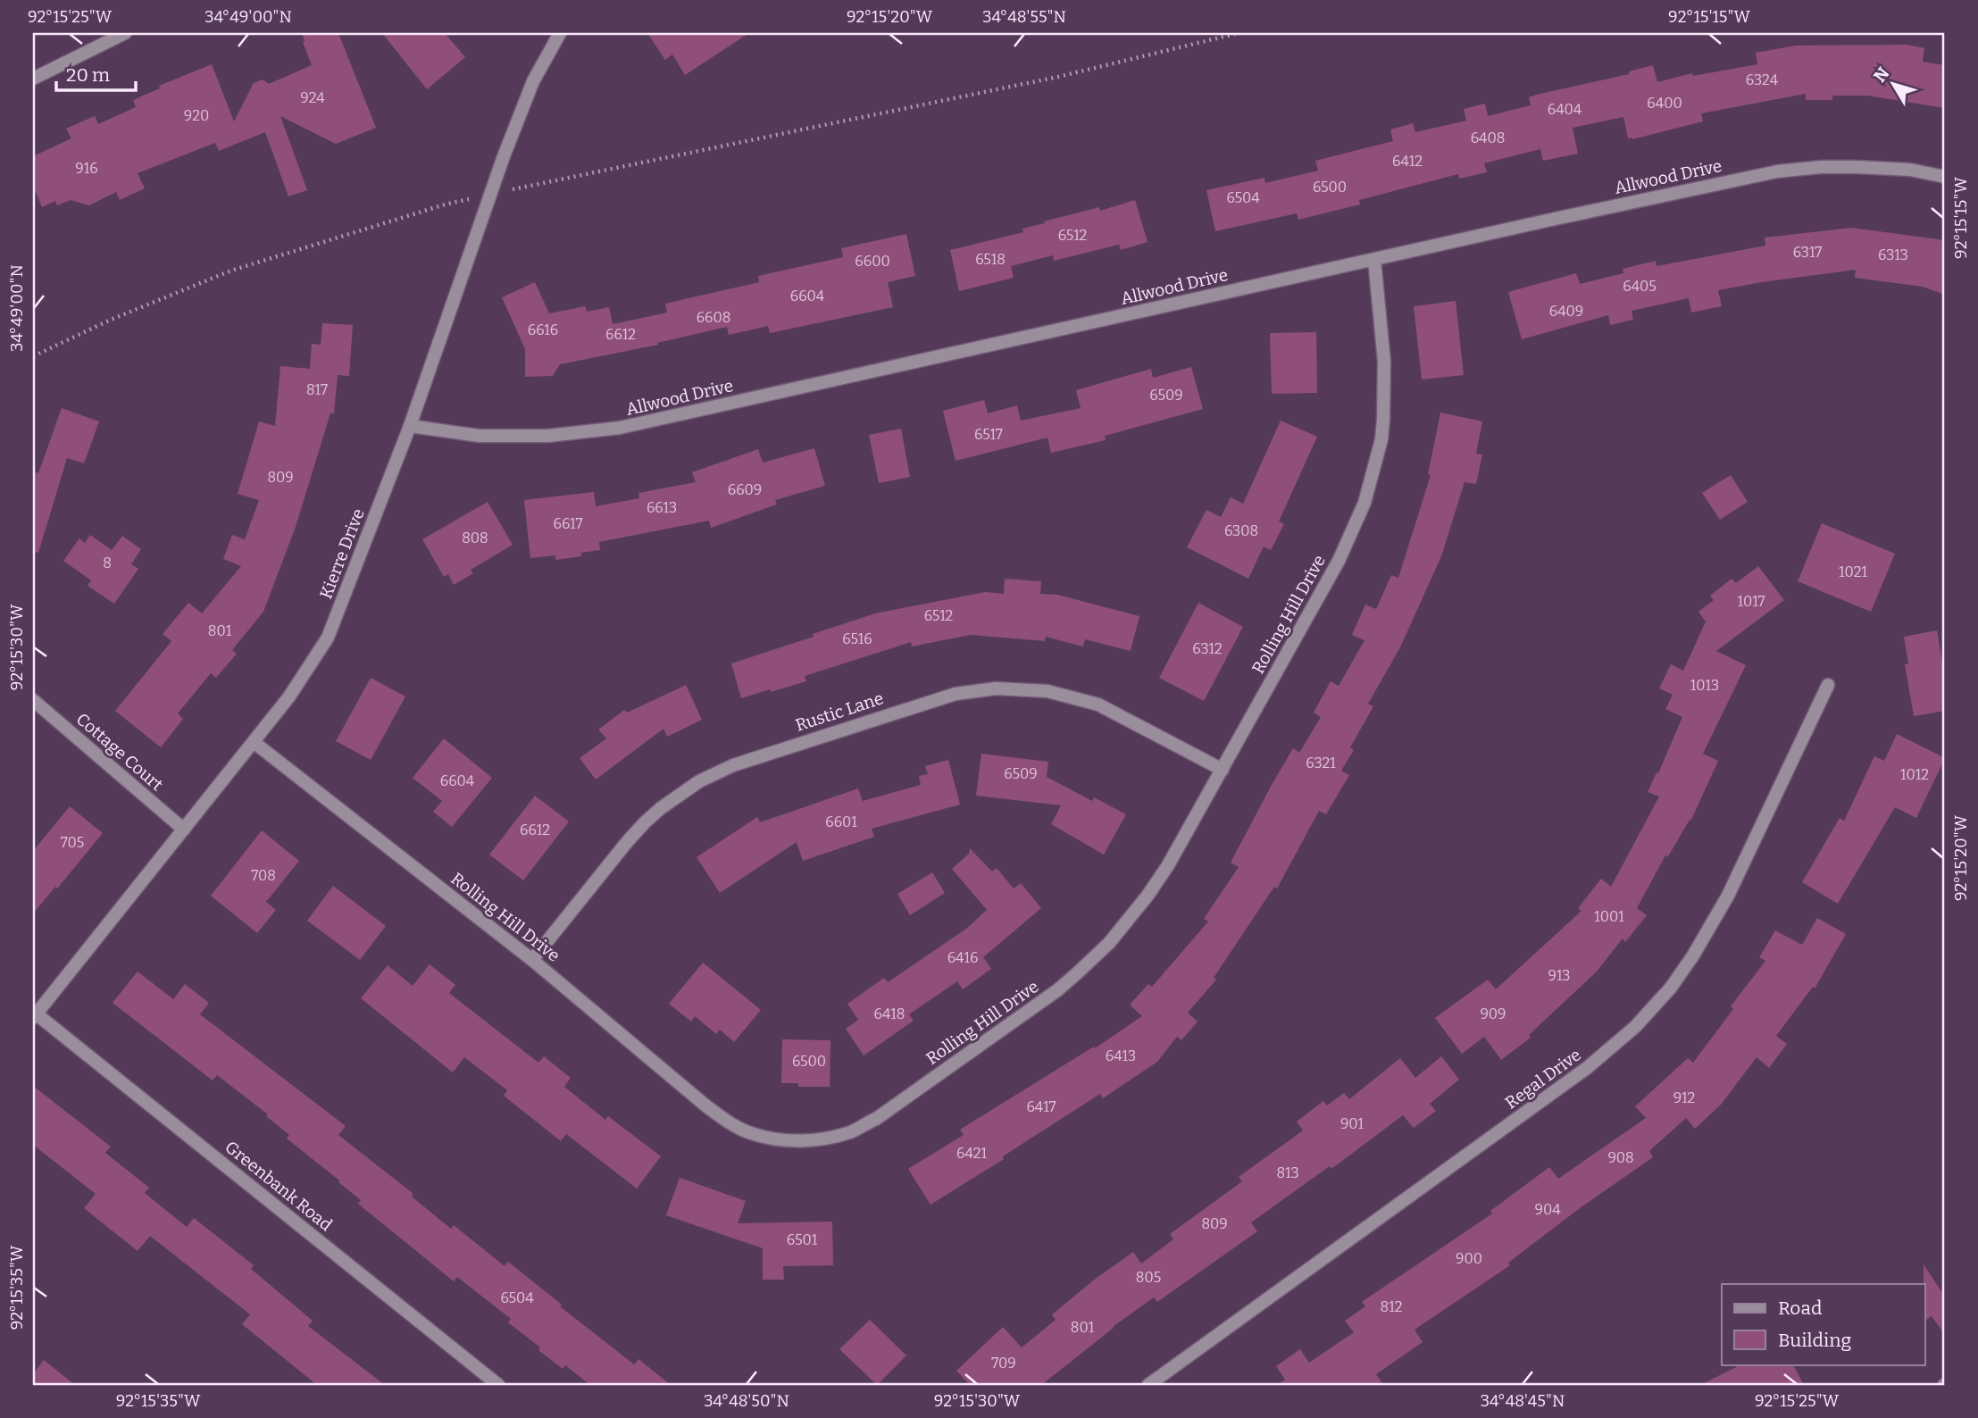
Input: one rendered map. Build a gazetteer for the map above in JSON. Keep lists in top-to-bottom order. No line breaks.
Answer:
{"streets":{"street":["Allwood Drive","Kierre Drive","Rolling Hill Drive","Rustic Lane","Cottage Court","Regal Drive","Greenbank Road"]},"crossings":[["Allwood Drive","Kierre Drive"],["Allwood Drive","Rolling Hill Drive"],["Kierre Drive","Rolling Hill Drive"],["Kierre Drive","Cottage Court"],["Kierre Drive","Greenbank Road"],["Rolling Hill Drive","Rustic Lane"]],"house_numbers":["6324","924","6400","6404","920","6408","6412","916","6500","6504","6512","6317","6313","6518","6600","6405","6604","6409","6608","6616","6612","817","6509","6517","809","6609","6613","6617","6308","808","8","1021","1017","6512","801","6516","6312","1013","6321","6509","1012","6604","6601","6612","705","708","1001","6416","913","6418","909","6413","6500","912","6417","901","6421","908","813","904","809","6501","900","805","6504","812","801","709"],"legend":["Road","Building"],"scale_bar":"20 m","north":"top left","coordinates":["92°15'25\"W","34°49'00\"N","92°15'20\"W","34°48'55\"N","92°15'15\"W","92°15'30\"W","92°15'35\"W","34°48'50\"N","34°48'45\"N"]}
